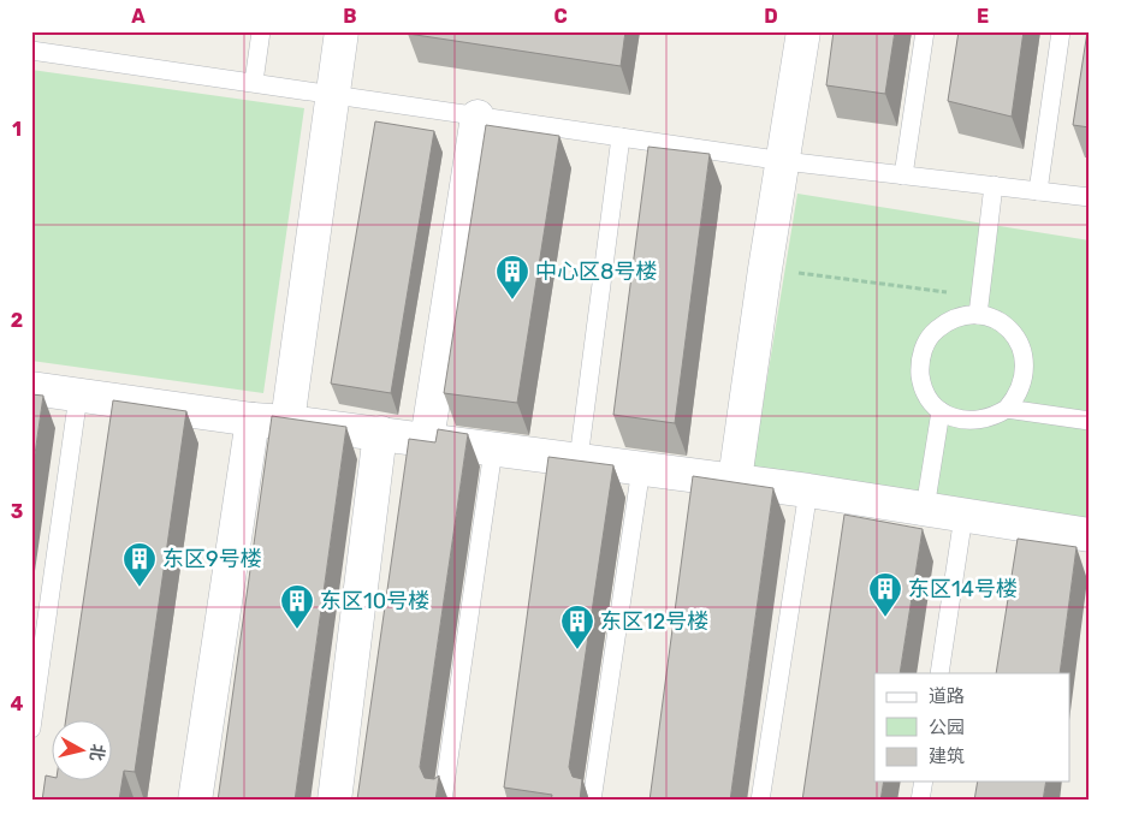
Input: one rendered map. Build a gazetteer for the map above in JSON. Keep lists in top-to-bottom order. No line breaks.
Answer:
{"places":{"building":["中心区8号楼","东区9号楼","东区14号楼","东区10号楼","东区12号楼"]},"legend":["道路","公园","建筑"],"north":"right","grid":{"columns":["A","B","C","D","E"],"rows":["1","2","3","4"]}}
